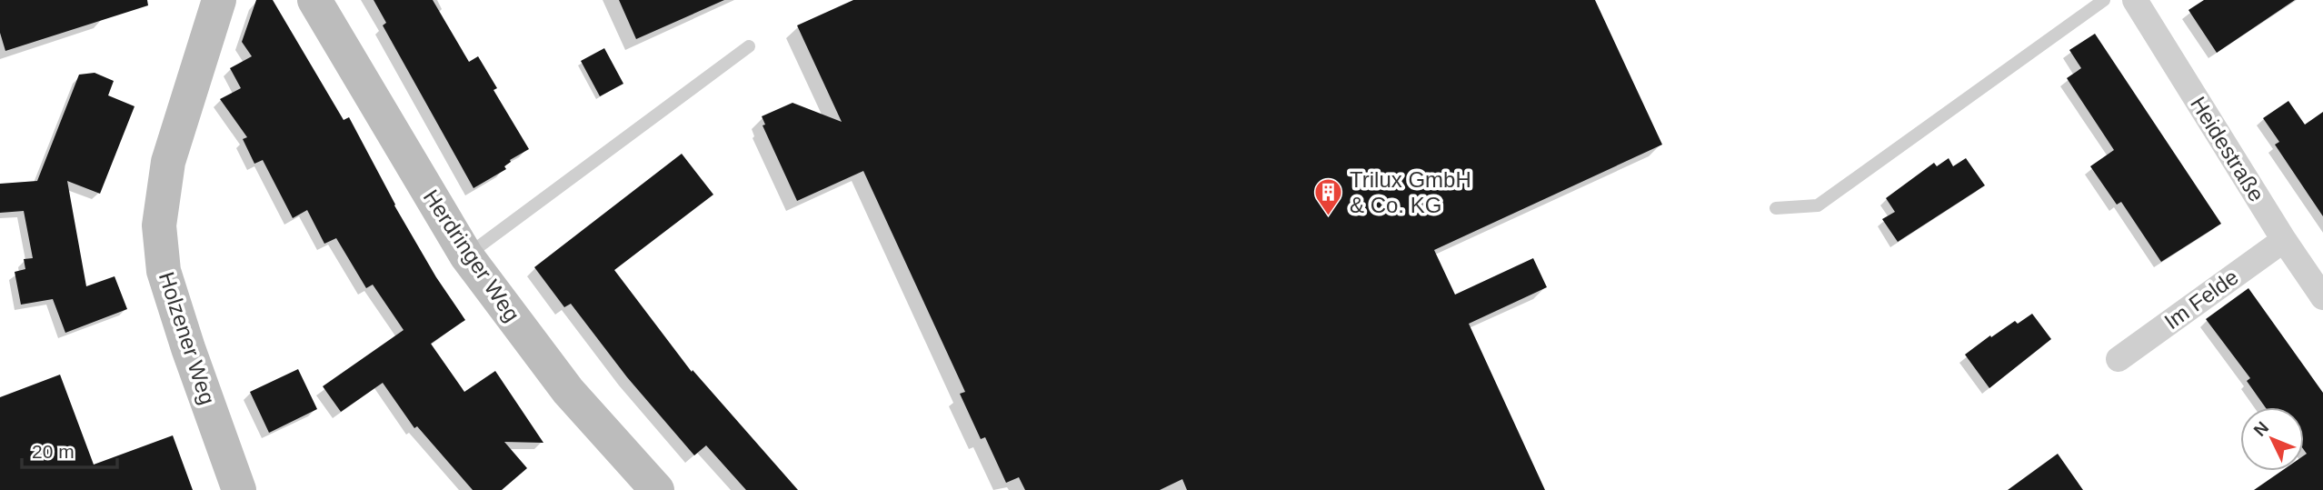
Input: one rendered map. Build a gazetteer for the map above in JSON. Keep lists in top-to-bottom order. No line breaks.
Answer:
{"streets":{"main road":["Herdringer Weg","Holzener Weg"],"street":["Heidestraße","Im Felde"]},"crossings":[["Heidestraße","Im Felde"]],"places":{"building":["Trilux GmbH & Co. KG"]},"scale_bar":"20 m","north":"top left"}
